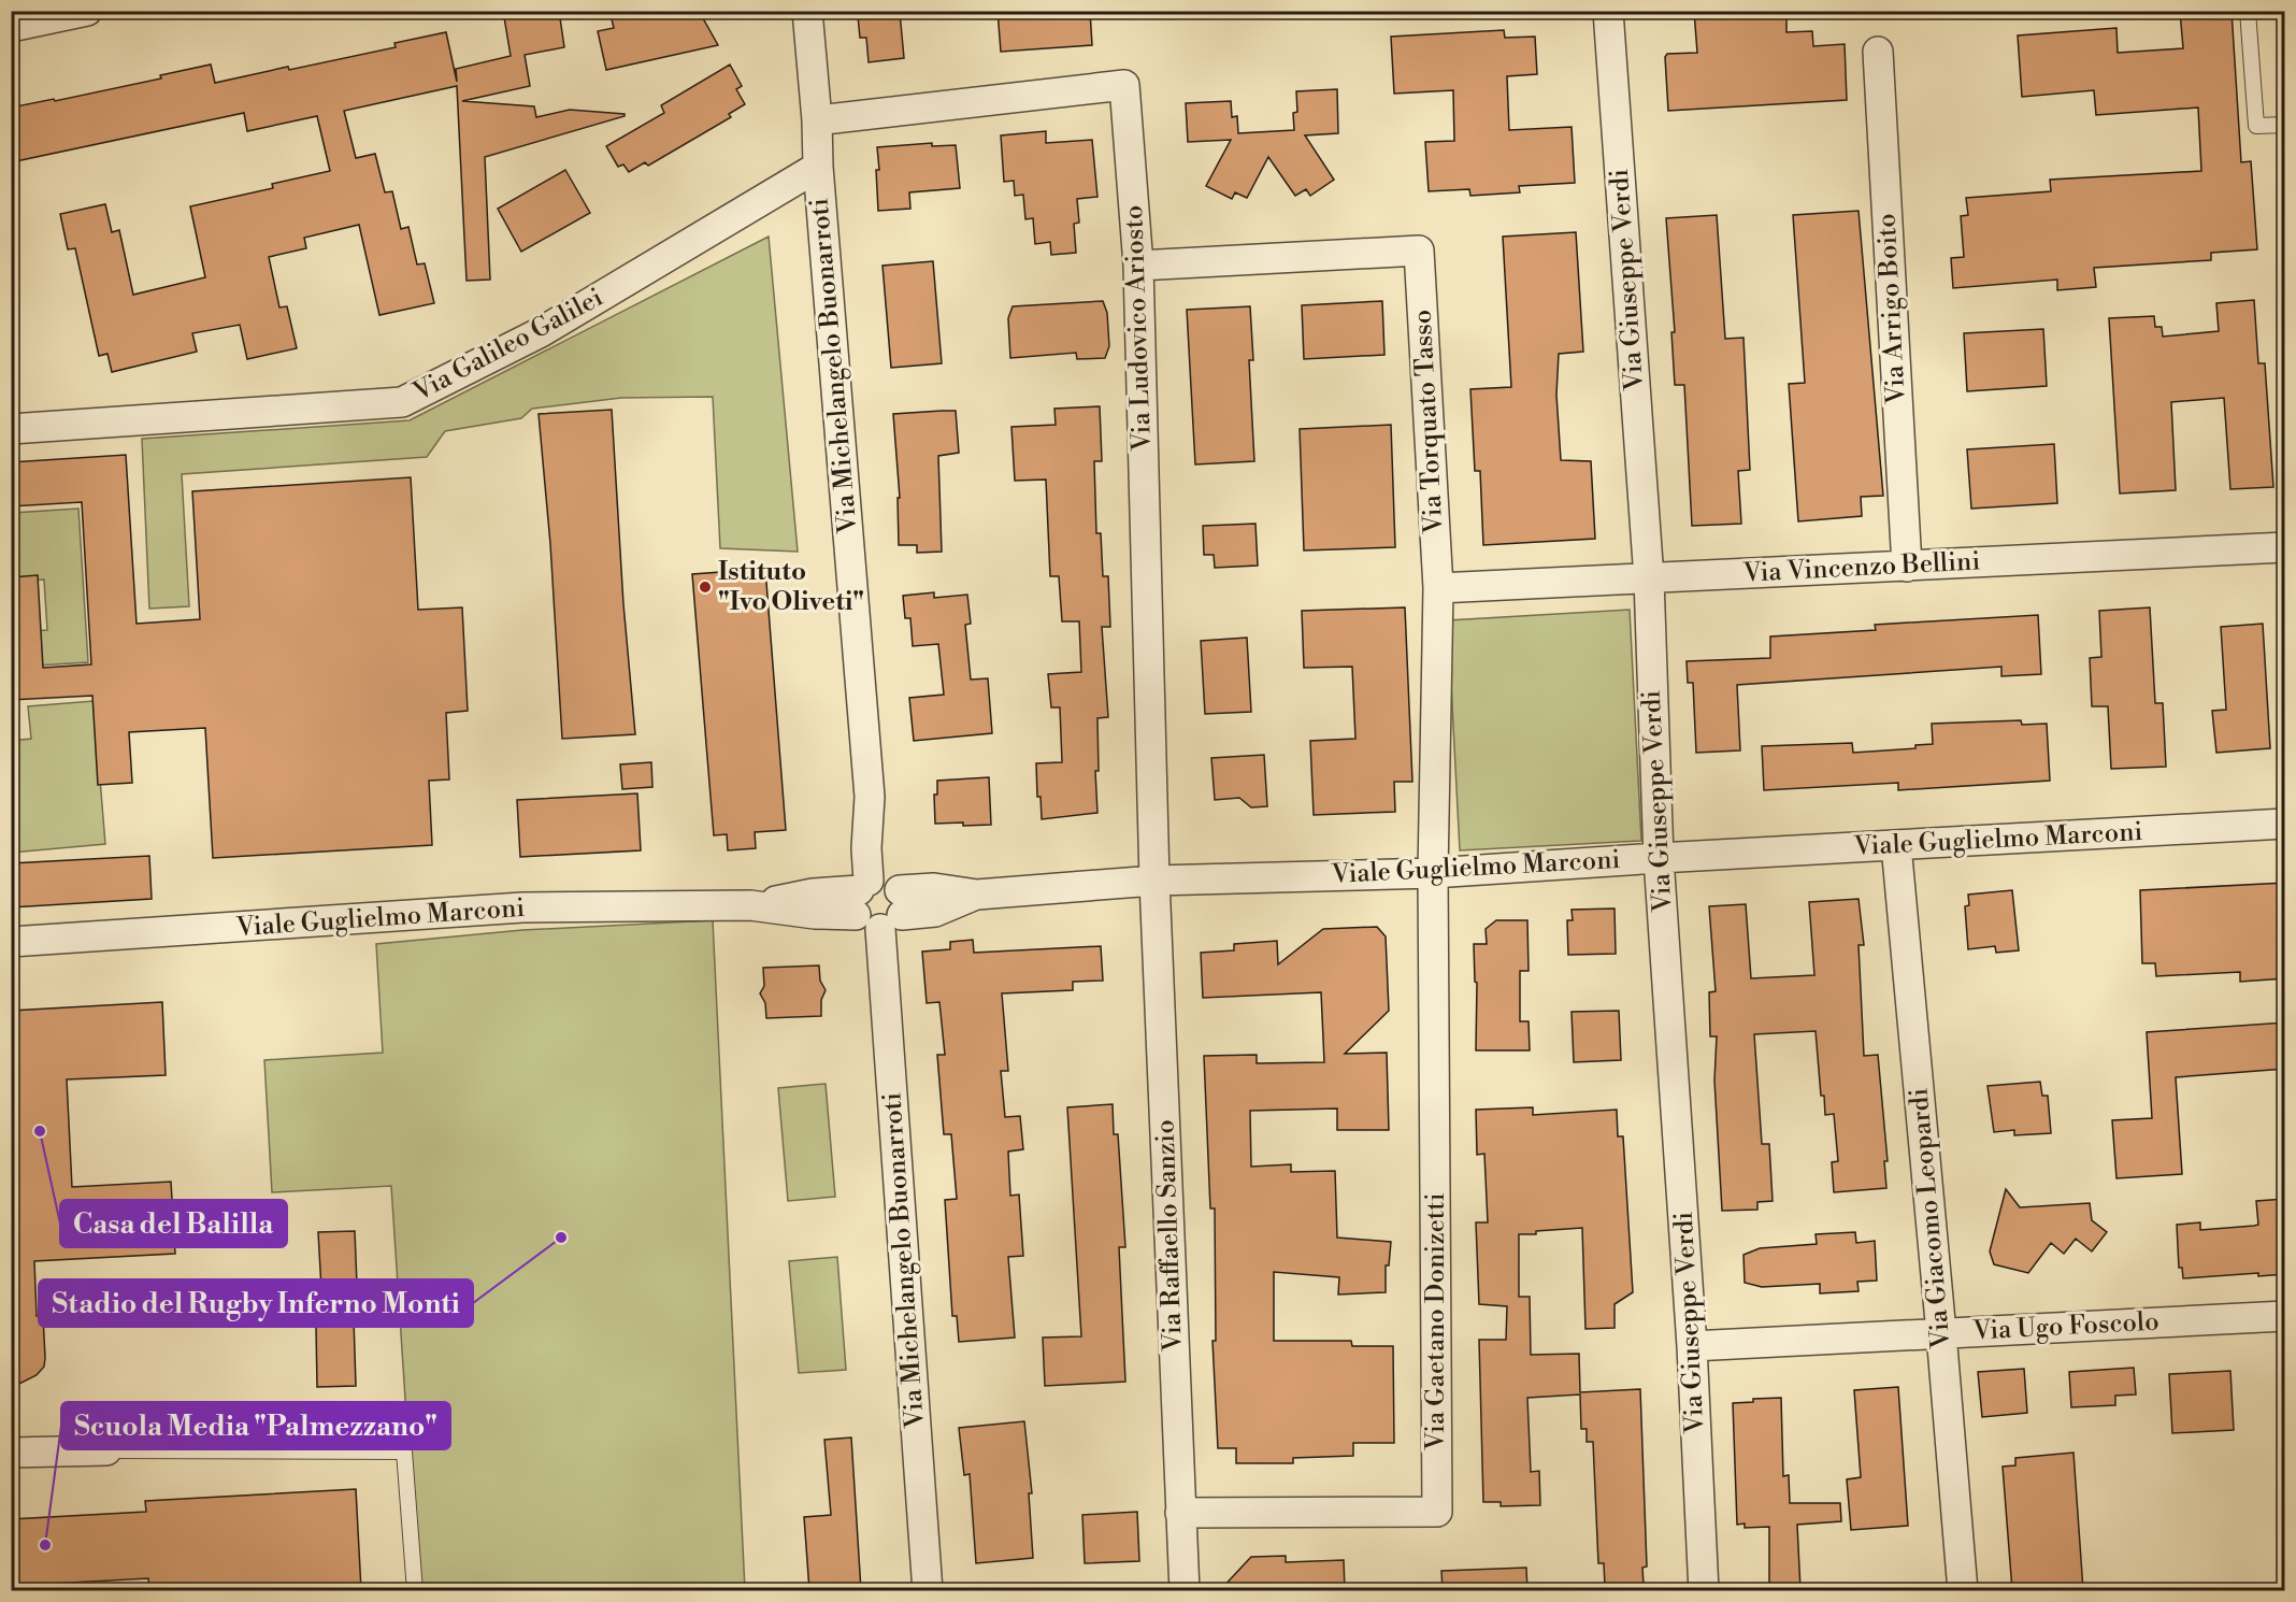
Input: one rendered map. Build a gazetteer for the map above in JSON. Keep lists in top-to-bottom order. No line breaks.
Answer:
{"streets":{"street":["Via Giuseppe Verdi","Via Arrigo Boito","Via Ludovico Ariosto","Via Galileo Galilei","Via Michelangelo Buonarroti","Via Torquato Tasso","Via Vincenzo Bellini","Viale Guglielmo Marconi","Via Giacomo Leopardi","Via Raffaello Sanzio","Via Gaetano Donizetti","Via Ugo Foscolo"]},"crossings":[["Via Giuseppe Verdi","Via Vincenzo Bellini"],["Via Giuseppe Verdi","Viale Guglielmo Marconi"],["Via Giuseppe Verdi","Via Ugo Foscolo"],["Via Arrigo Boito","Via Vincenzo Bellini"],["Via Ludovico Ariosto","Via Michelangelo Buonarroti"],["Via Ludovico Ariosto","Via Torquato Tasso"],["Via Ludovico Ariosto","Viale Guglielmo Marconi"],["Via Ludovico Ariosto","Via Raffaello Sanzio"],["Via Galileo Galilei","Via Michelangelo Buonarroti"],["Via Michelangelo Buonarroti","Viale Guglielmo Marconi"],["Via Torquato Tasso","Via Vincenzo Bellini"],["Via Torquato Tasso","Viale Guglielmo Marconi"],["Via Torquato Tasso","Via Gaetano Donizetti"],["Viale Guglielmo Marconi","Via Giacomo Leopardi"],["Viale Guglielmo Marconi","Via Raffaello Sanzio"],["Viale Guglielmo Marconi","Via Gaetano Donizetti"],["Via Giacomo Leopardi","Via Ugo Foscolo"],["Via Raffaello Sanzio","Via Gaetano Donizetti"]],"places":["Istituto \"Ivo Oliveti\"","Casa del Balilla","Stadio del Rugby Inferno Monti","Scuola Media \"Palmezzano\""]}
